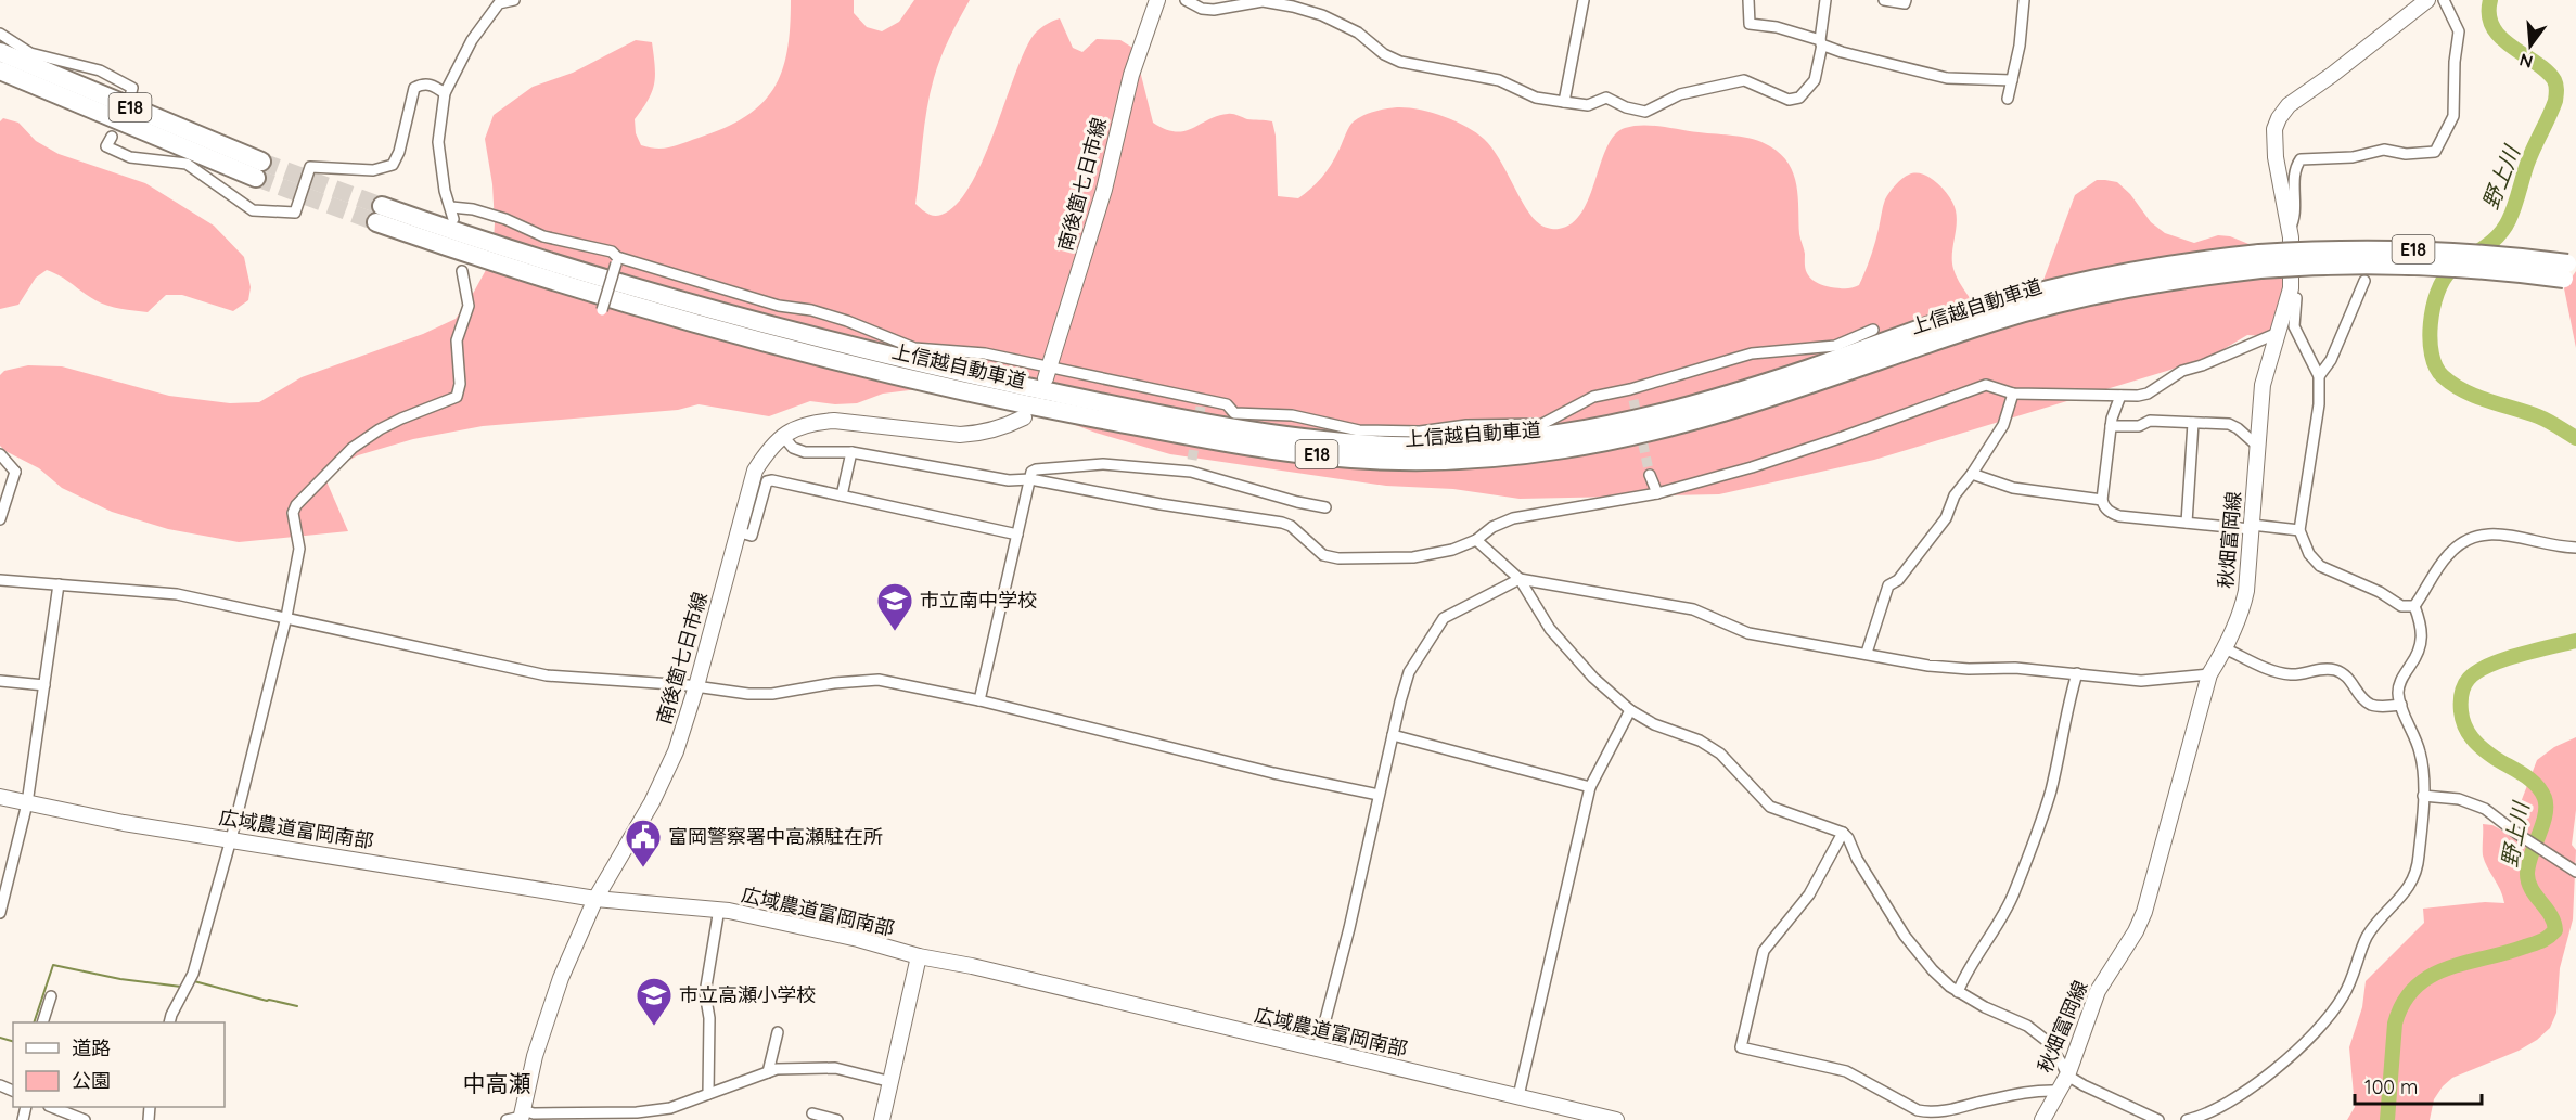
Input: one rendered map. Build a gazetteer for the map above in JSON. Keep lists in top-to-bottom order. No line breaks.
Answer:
{"streets":{"highway":["E18","上信越自動車道"],"main road":["南後箇七日市線","秋畑富岡線","広域農道富岡南部"]},"crossings":[["南後箇七日市線","広域農道富岡南部"]],"districts":["中高瀬"],"water":["野上川"],"places":{"school or university":["市立南中学校","市立高瀬小学校"],"public building":["富岡警察署中高瀬駐在所"]},"legend":["道路","公園"],"scale_bar":"100 m","north":"bottom"}
